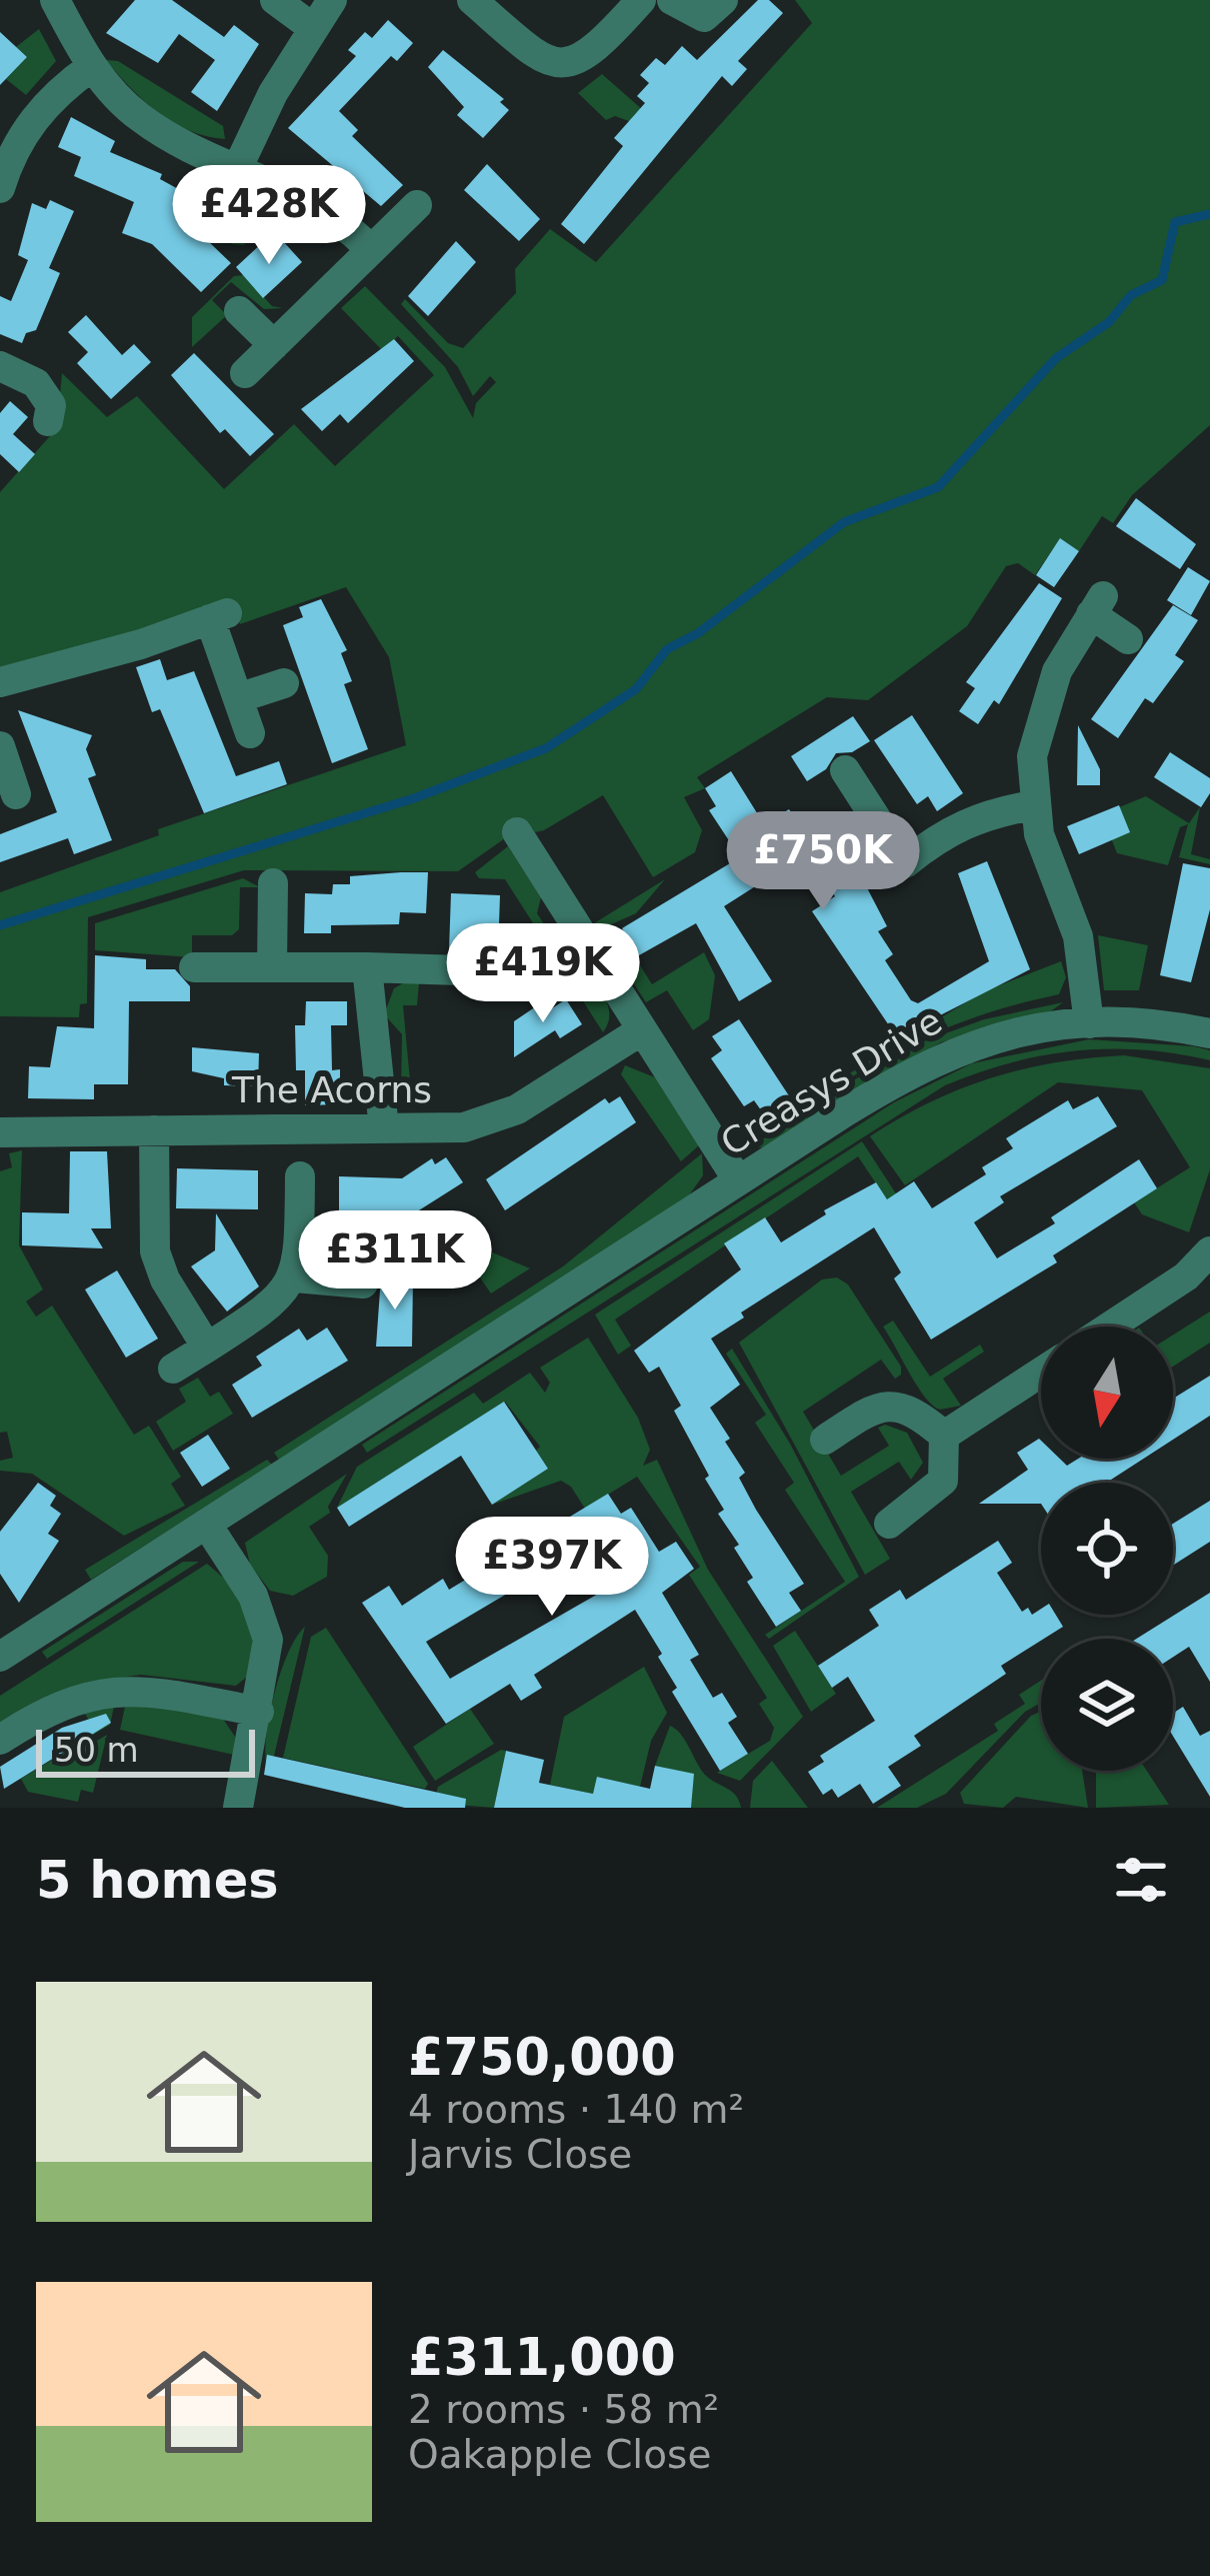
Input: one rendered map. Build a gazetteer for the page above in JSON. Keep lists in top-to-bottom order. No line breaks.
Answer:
{"streets":{"street":["Creasys Drive","The Acorns"]},"scale_bar":"50 m","north":"bottom","page":{"price":["£428K","£750K","£419K","£311K","£397K"],"scale":"50 m","heading":"5 homes","list":[{"name":"£750,000","note":"4 rooms · 140 m² · Jarvis Close"},{"name":"£311,000","note":"2 rooms · 58 m² · Oakapple Close"}]}}
